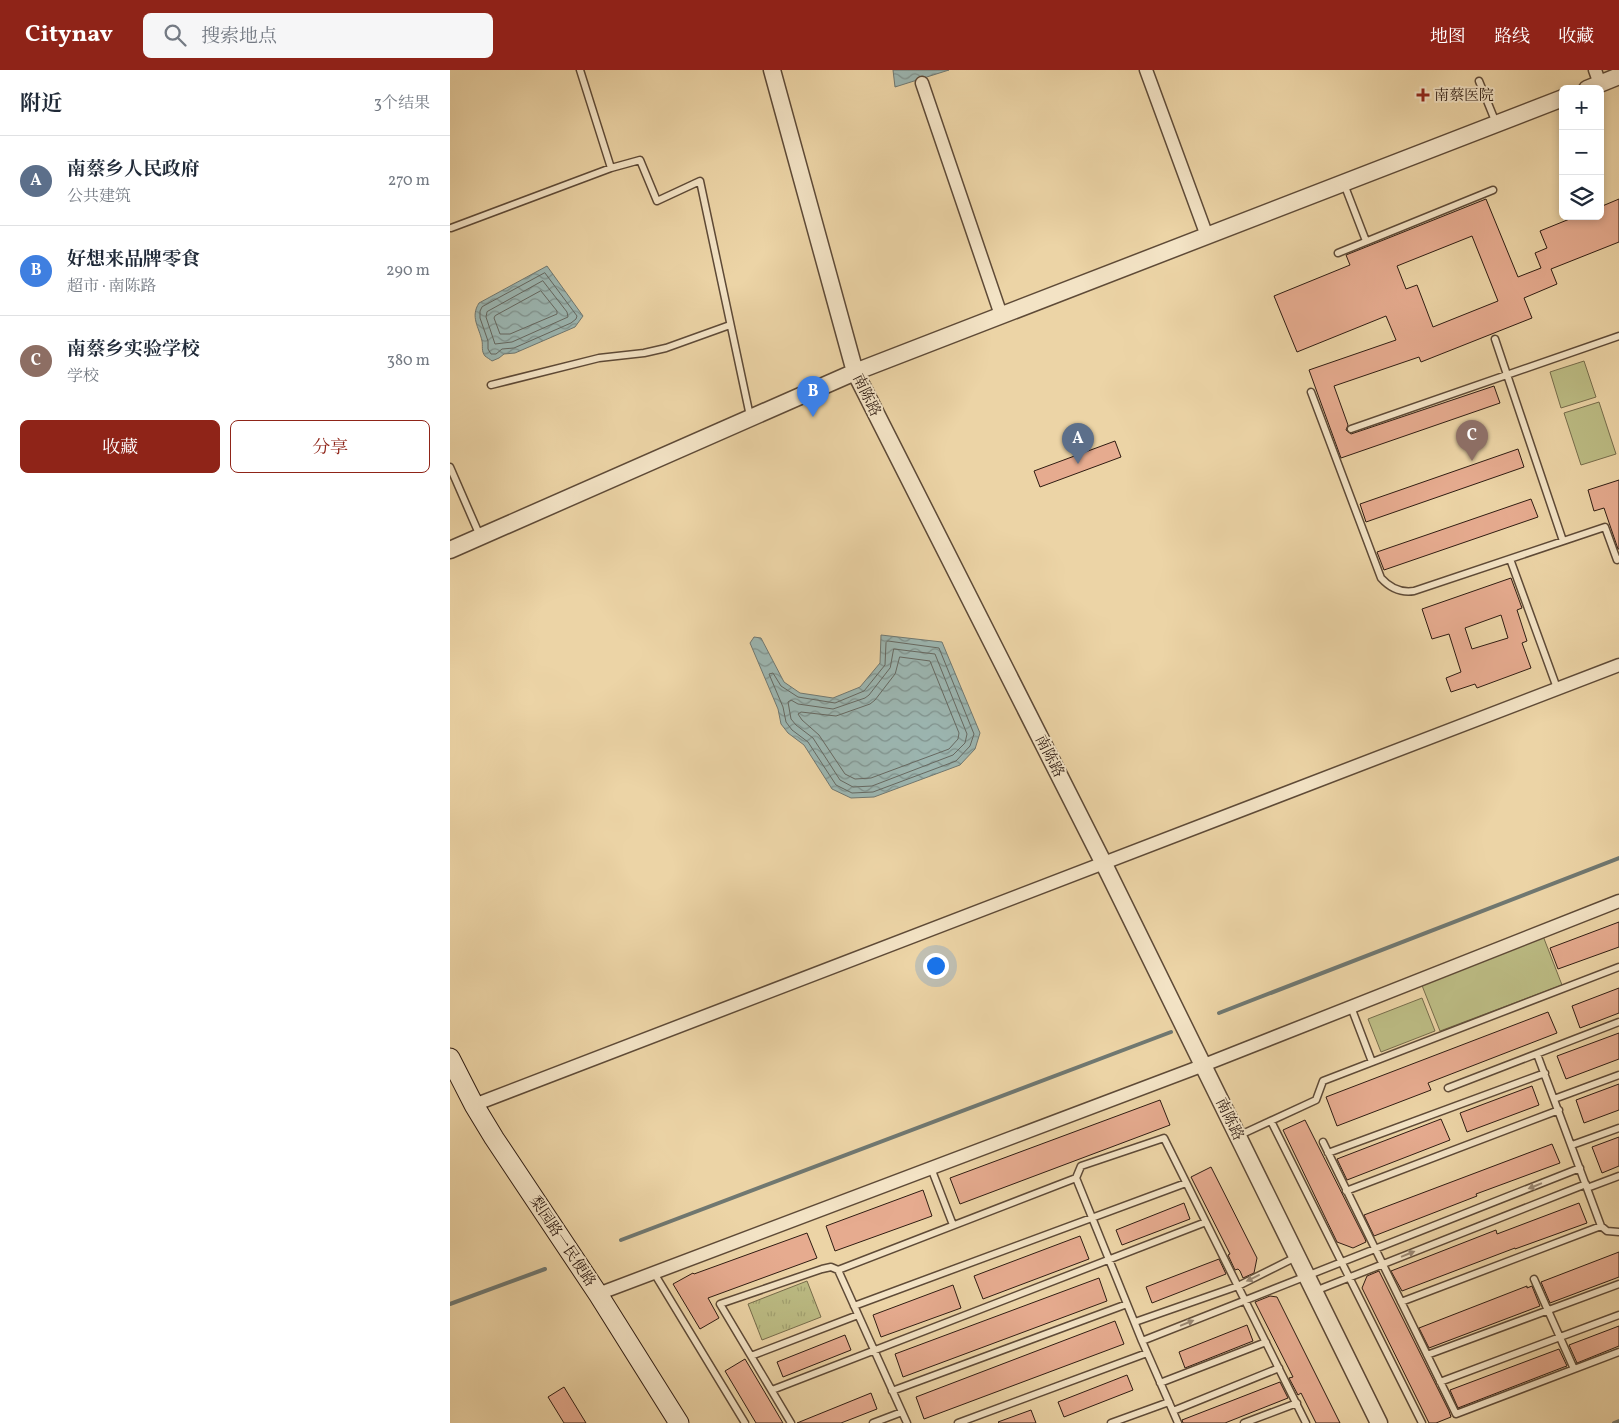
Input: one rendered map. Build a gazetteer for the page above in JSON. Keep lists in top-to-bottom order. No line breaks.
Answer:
{"streets":{"main road":["梨园路一民便路"],"street":["南陈路"]},"places":{"health":["南蔡医院"]},"page":{"header":"Citynav","search":"搜索地点","nav":["地图","路线","收藏"],"heading":["附近","3个结果"],"map_buttons":["+","−"],"list":[{"mark":"A","name":"南蔡乡人民政府","note":"公共建筑","value":"270 m"},{"mark":"B","name":"好想来品牌零食","note":"超市 · 南陈路","value":"290 m"},{"mark":"C","name":"南蔡乡实验学校","note":"学校","value":"380 m"}],"pins":["B","C","A"],"buttons":["收藏","分享"]}}
